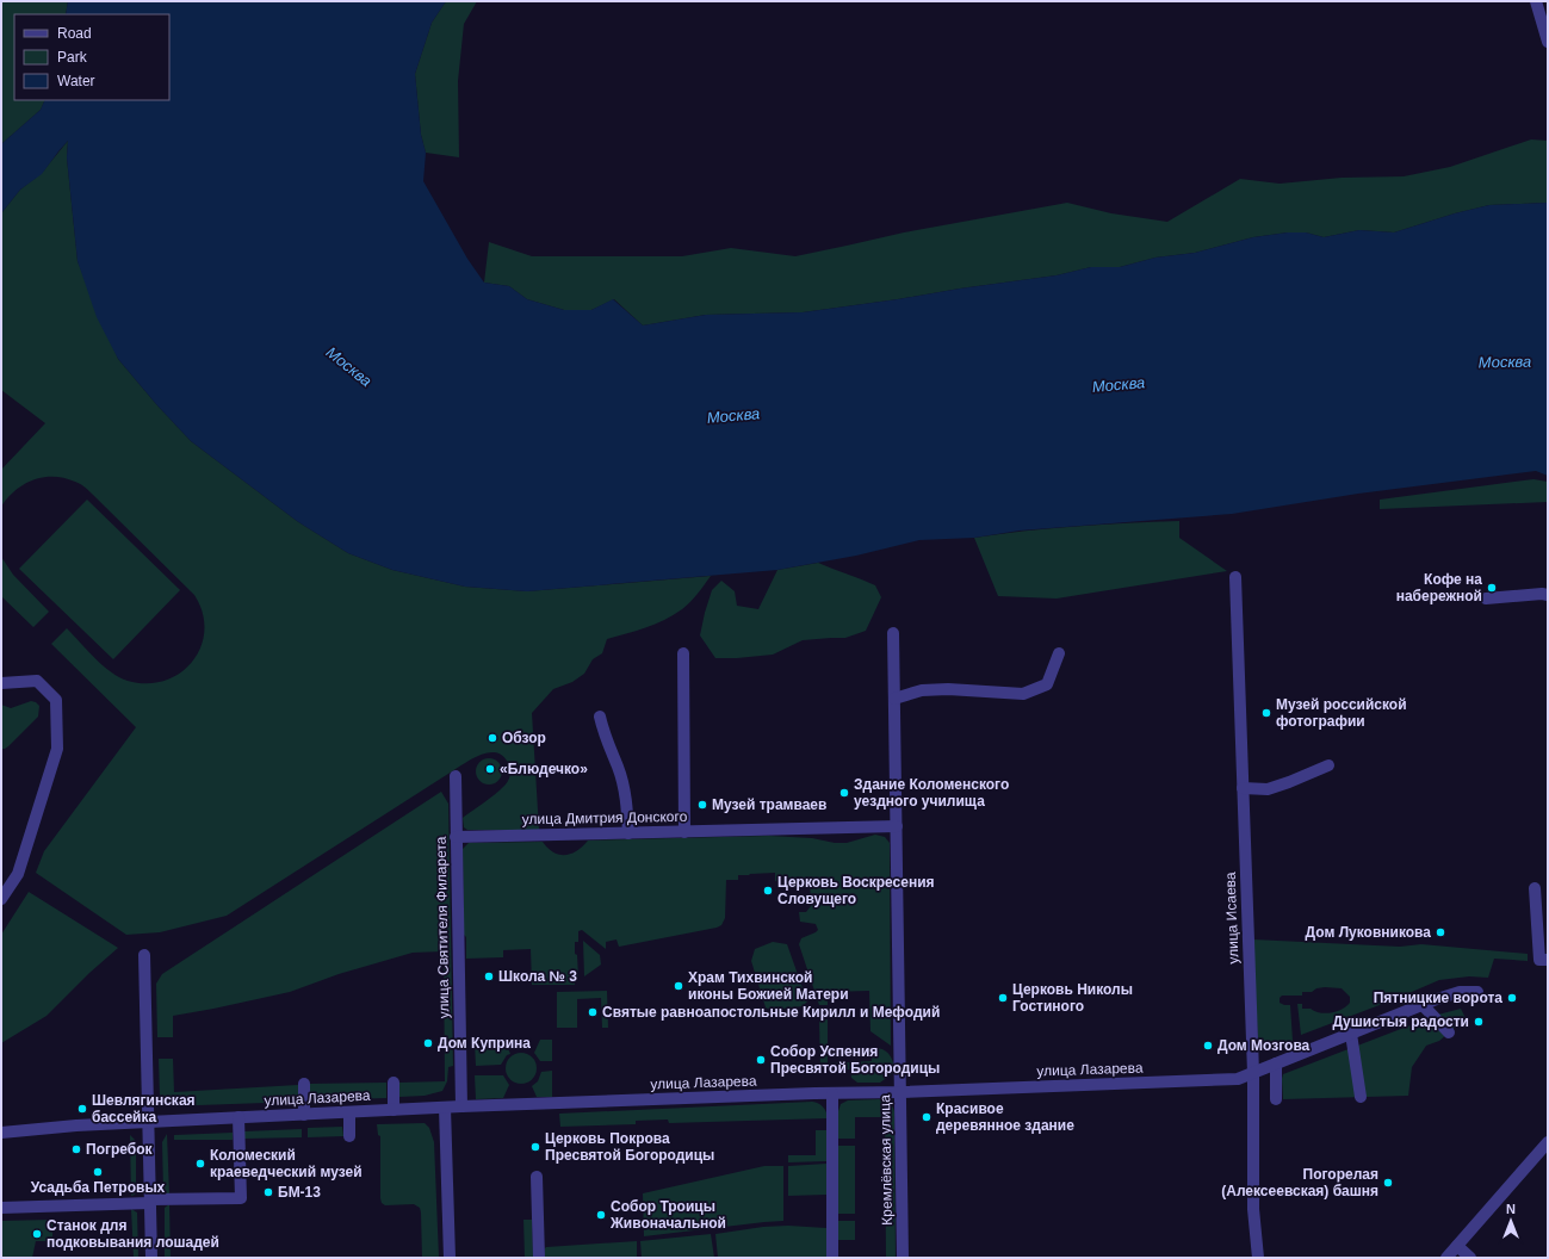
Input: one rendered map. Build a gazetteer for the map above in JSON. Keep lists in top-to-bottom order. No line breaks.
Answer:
{"streets":{"street":["улица Дмитрия Донского","улица Исаева","улица Святителя Филарета","улица Лазарева","Кремлёвская улица"]},"crossings":[["улица Дмитрия Донского","улица Святителя Филарета"],["улица Дмитрия Донского","Кремлёвская улица"],["улица Исаева","улица Лазарева"],["улица Святителя Филарета","улица Лазарева"],["улица Лазарева","Кремлёвская улица"]],"water":["Москва"],"places":["Кофе на набережной","Музей российской фотографии","Обзор","«Блюдечко»","Здание Коломенского уездного училища","Музей трамваев","Церковь Воскресения Словущего","Дом Луковникова","Школа № 3","Храм Тихвинской иконы Божией Матери","Церковь Николы Гостиного","Пятницкие ворота","Святые равноапостольные Кирилл и Мефодий","Душистыя радости","Дом Куприна","Дом Мозгова","Собор Успения Пресвятой Богородицы","Шевлягинская бассейка","Красивое деревянное здание","Церковь Покрова Пресвятой Богородицы","Погребок","Коломеский краеведческий музей","Усадьба Петровых","Погорелая (Алексеевская) башня","БМ-13","Собор Троицы Живоначальной","Станок для подковывания лошадей"],"legend":["Road","Park","Water"],"north":"top"}
